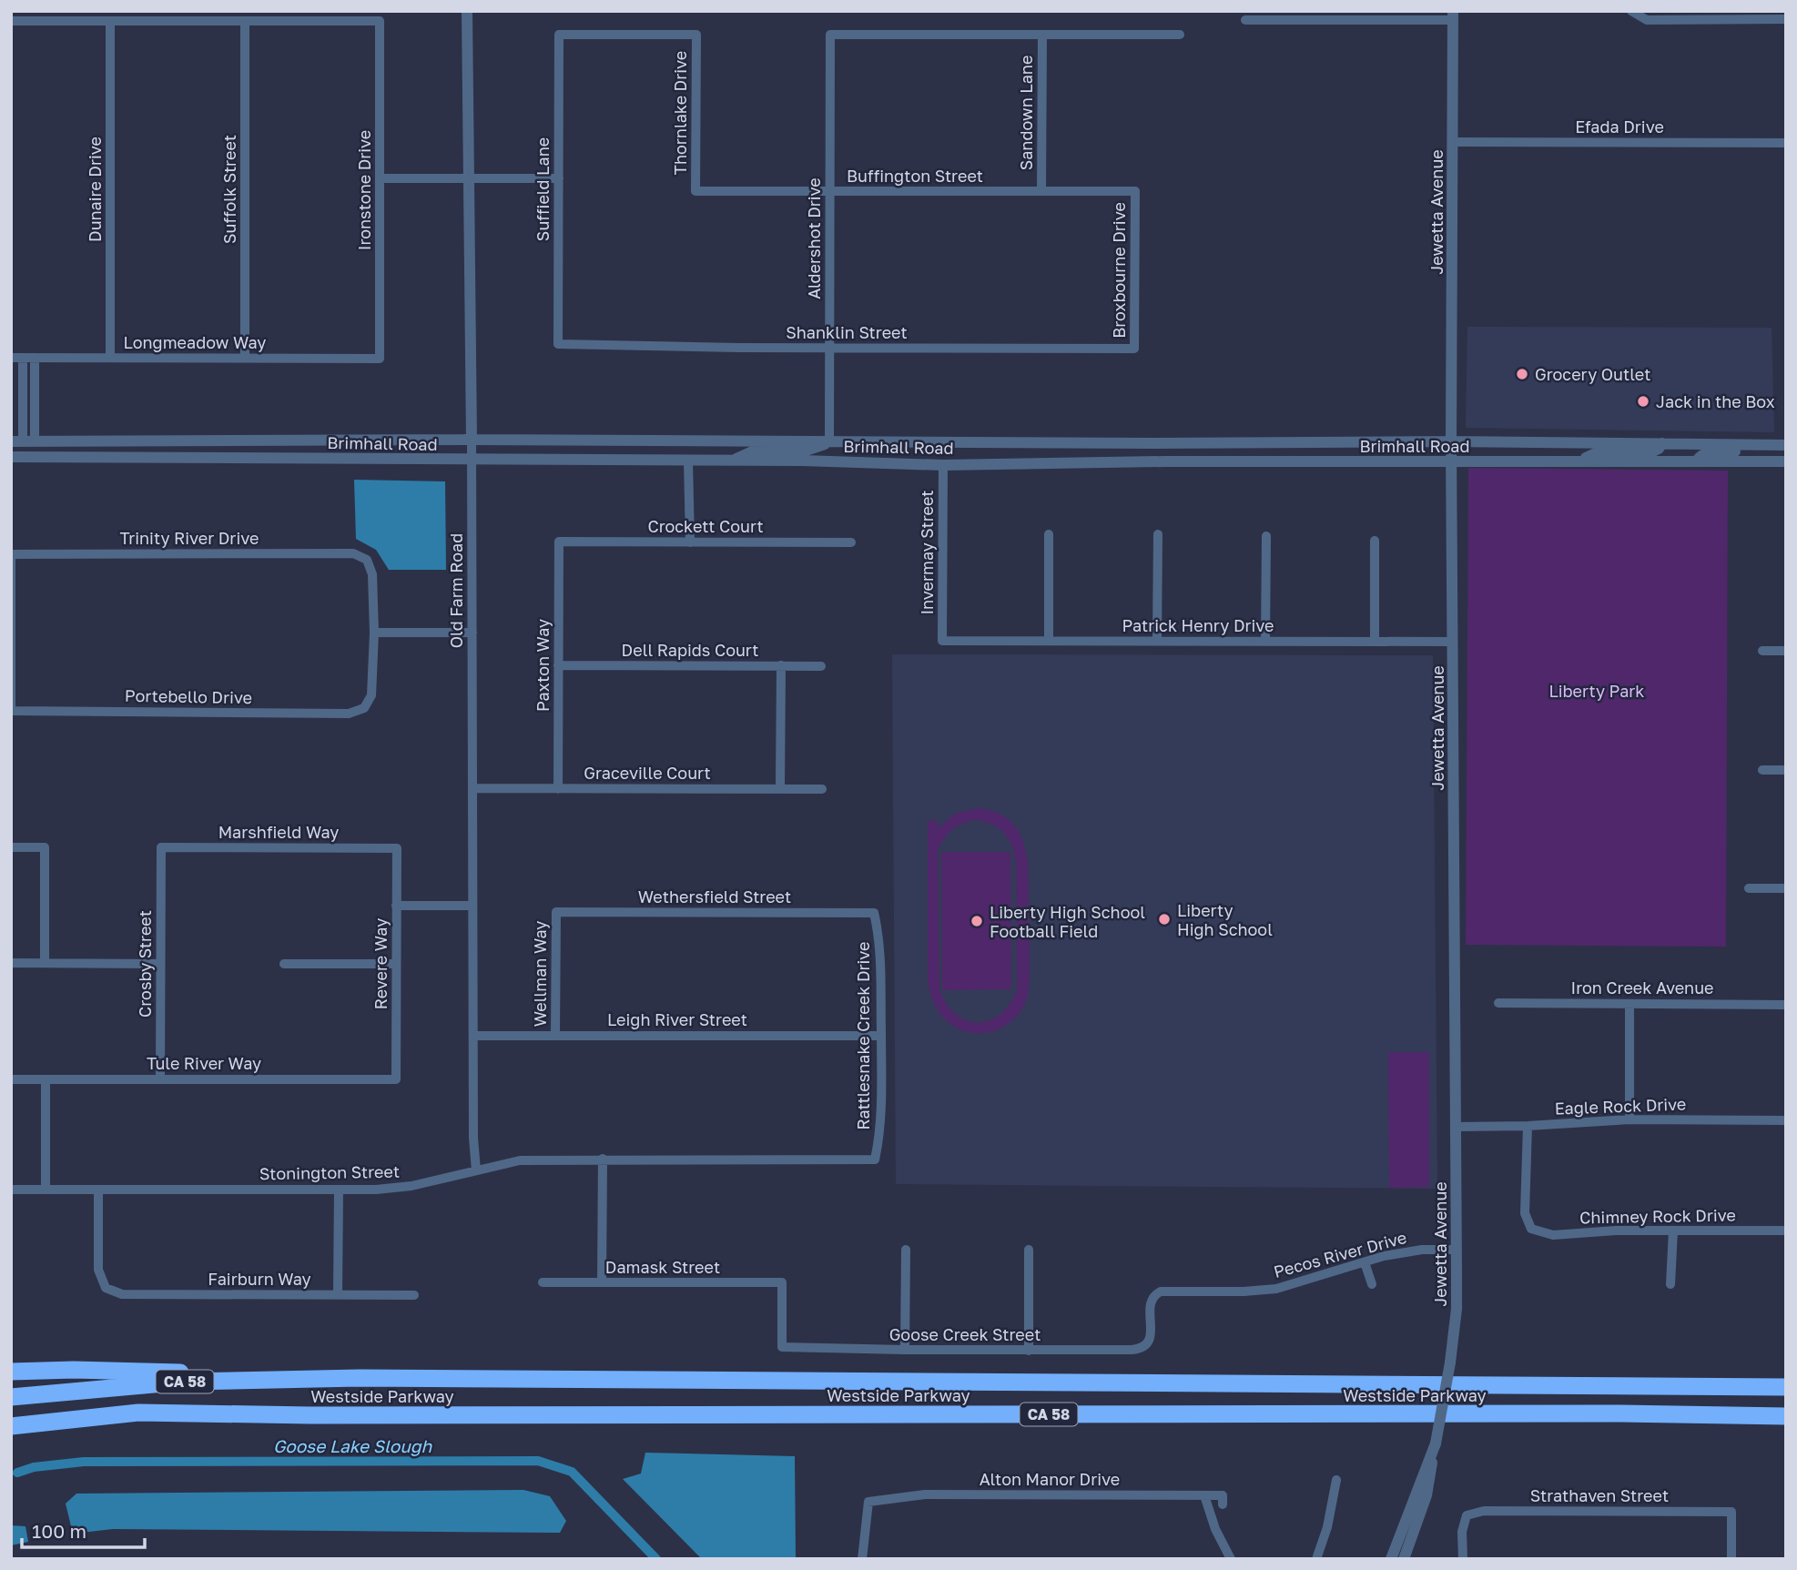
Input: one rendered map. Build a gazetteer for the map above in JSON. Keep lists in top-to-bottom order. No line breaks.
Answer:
{"streets":{"highway":["CA 58","Westside Parkway"],"street":["Thornlake Drive","Sandown Lane","Efada Drive","Buffington Street","Dunaire Drive","Suffolk Street","Suffield Lane","Ironstone Drive","Jewetta Avenue","Aldershot Drive","Broxbourne Drive","Shanklin Street","Longmeadow Way","Brimhall Road","Crockett Court","Trinity River Drive","Invermay Street","Old Farm Road","Patrick Henry Drive","Dell Rapids Court","Paxton Way","Portebello Drive","Graceville Court","Marshfield Way","Wethersfield Street","Crosby Street","Revere Way","Wellman Way","Iron Creek Avenue","Leigh River Street","Rattlesnake Creek Drive","Tule River Way","Eagle Rock Drive","Stonington Street","Chimney Rock Drive","Pecos River Drive","Damask Street","Fairburn Way","Goose Creek Street","Alton Manor Drive","Strathaven Street"]},"crossings":[["Thornlake Drive","Buffington Street"],["Thornlake Drive","Suffield Lane"],["Sandown Lane","Buffington Street"],["Sandown Lane","Aldershot Drive"],["Efada Drive","Jewetta Avenue"],["Buffington Street","Aldershot Drive"],["Buffington Street","Broxbourne Drive"],["Dunaire Drive","Longmeadow Way"],["Suffolk Street","Ironstone Drive"],["Suffolk Street","Longmeadow Way"],["Suffield Lane","Shanklin Street"],["Ironstone Drive","Longmeadow Way"],["Jewetta Avenue","Brimhall Road"],["Jewetta Avenue","Patrick Henry Drive"],["Jewetta Avenue","Eagle Rock Drive"],["Jewetta Avenue","Pecos River Drive"],["Aldershot Drive","Shanklin Street"],["Aldershot Drive","Brimhall Road"],["Broxbourne Drive","Shanklin Street"],["Brimhall Road","Invermay Street"],["Brimhall Road","Old Farm Road"],["Crockett Court","Paxton Way"],["Trinity River Drive","Portebello Drive"],["Invermay Street","Patrick Henry Drive"],["Old Farm Road","Graceville Court"],["Old Farm Road","Leigh River Street"],["Old Farm Road","Stonington Street"],["Dell Rapids Court","Paxton Way"],["Paxton Way","Graceville Court"],["Marshfield Way","Crosby Street"],["Marshfield Way","Revere Way"],["Wethersfield Street","Wellman Way"],["Wethersfield Street","Rattlesnake Creek Drive"],["Crosby Street","Tule River Way"],["Revere Way","Tule River Way"],["Wellman Way","Leigh River Street"],["Leigh River Street","Rattlesnake Creek Drive"],["Rattlesnake Creek Drive","Stonington Street"],["Eagle Rock Drive","Chimney Rock Drive"],["Stonington Street","Fairburn Way"],["Pecos River Drive","Goose Creek Street"],["Damask Street","Goose Creek Street"]],"water":["Goose Lake Slough"],"parks":["Liberty Park"],"places":["Grocery Outlet","Jack in the Box","Liberty High School","Liberty High School Football Field"],"scale_bar":"100 m"}
